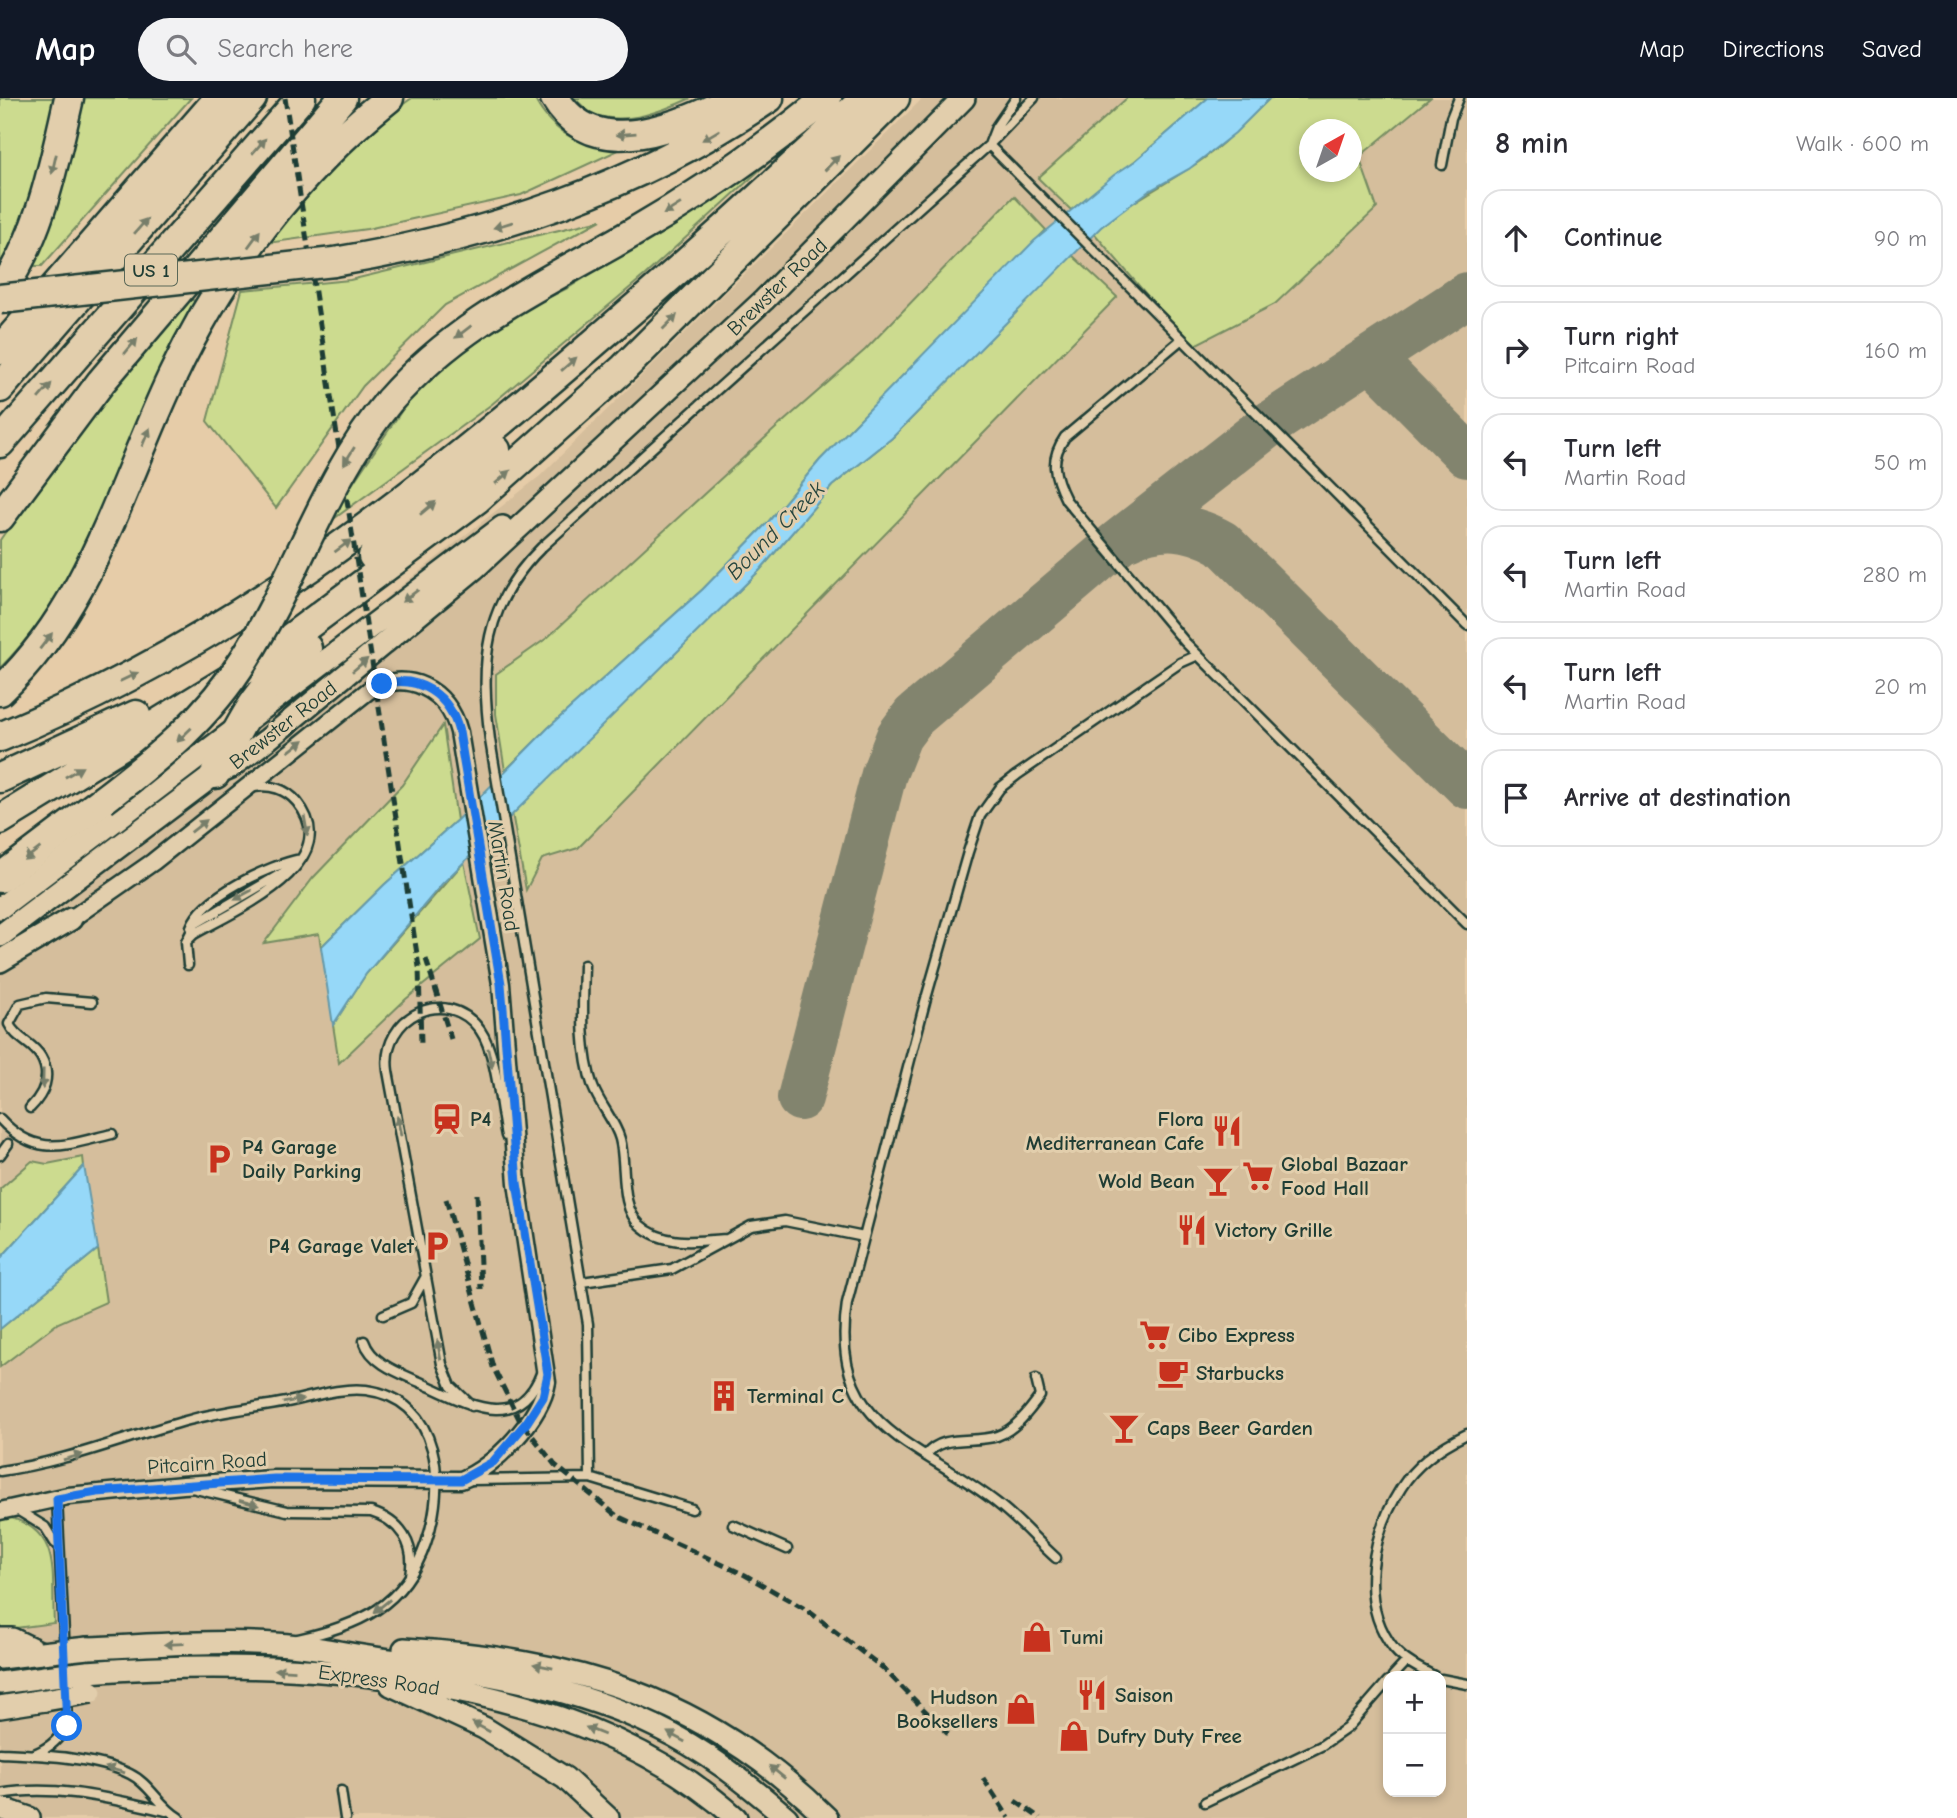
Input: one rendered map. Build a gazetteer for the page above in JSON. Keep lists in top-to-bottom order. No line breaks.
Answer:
{"streets":{"highway":["US 1"],"street":["Brewster Road","Martin Road","Pitcairn Road","Express Road"]},"crossings":[["Martin Road","Pitcairn Road"]],"water":["Bound Creek"],"places":{"station":["P4"],"restaurant":["Flora Mediterranean Cafe","Victory Grille","Saison"],"parking":["P4 Garage Daily Parking","P4 Garage Valet"],"supermarket":["Global Bazaar Food Hall","Cibo Express"],"bar":["Wold Bean","Caps Beer Garden"],"cafe":["Starbucks"],"building":["Terminal C"],"shop":["Tumi","Hudson Booksellers","Dufry Duty Free"]},"north":"top right","page":{"header":"Map","search":"Search here","nav":["Map","Directions","Saved"],"heading":["8 min","Walk · 600 m"],"list":[["Continue","90 m"],["Turn right","Pitcairn Road","160 m"],["Turn left","Martin Road","50 m"],["Turn left","Martin Road","280 m"],["Turn left","Martin Road","20 m"],"Arrive at destination"],"map_buttons":["+","−"]}}
